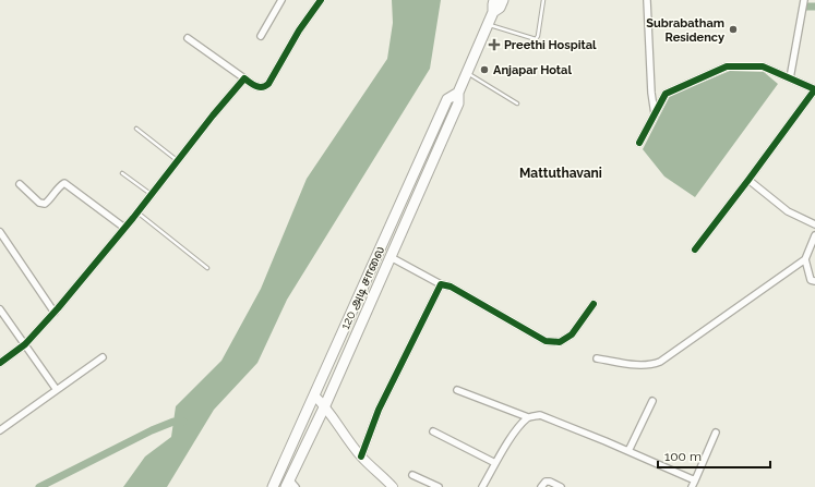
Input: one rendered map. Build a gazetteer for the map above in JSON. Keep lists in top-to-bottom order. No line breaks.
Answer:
{"streets":{"main road":["120 அடி சாலை"]},"districts":["Mattuthavani"],"places":{"other":["Subrabatham Residency","Anjapar Hotal"],"health":["Preethi Hospital"]},"scale_bar":"100 m"}
